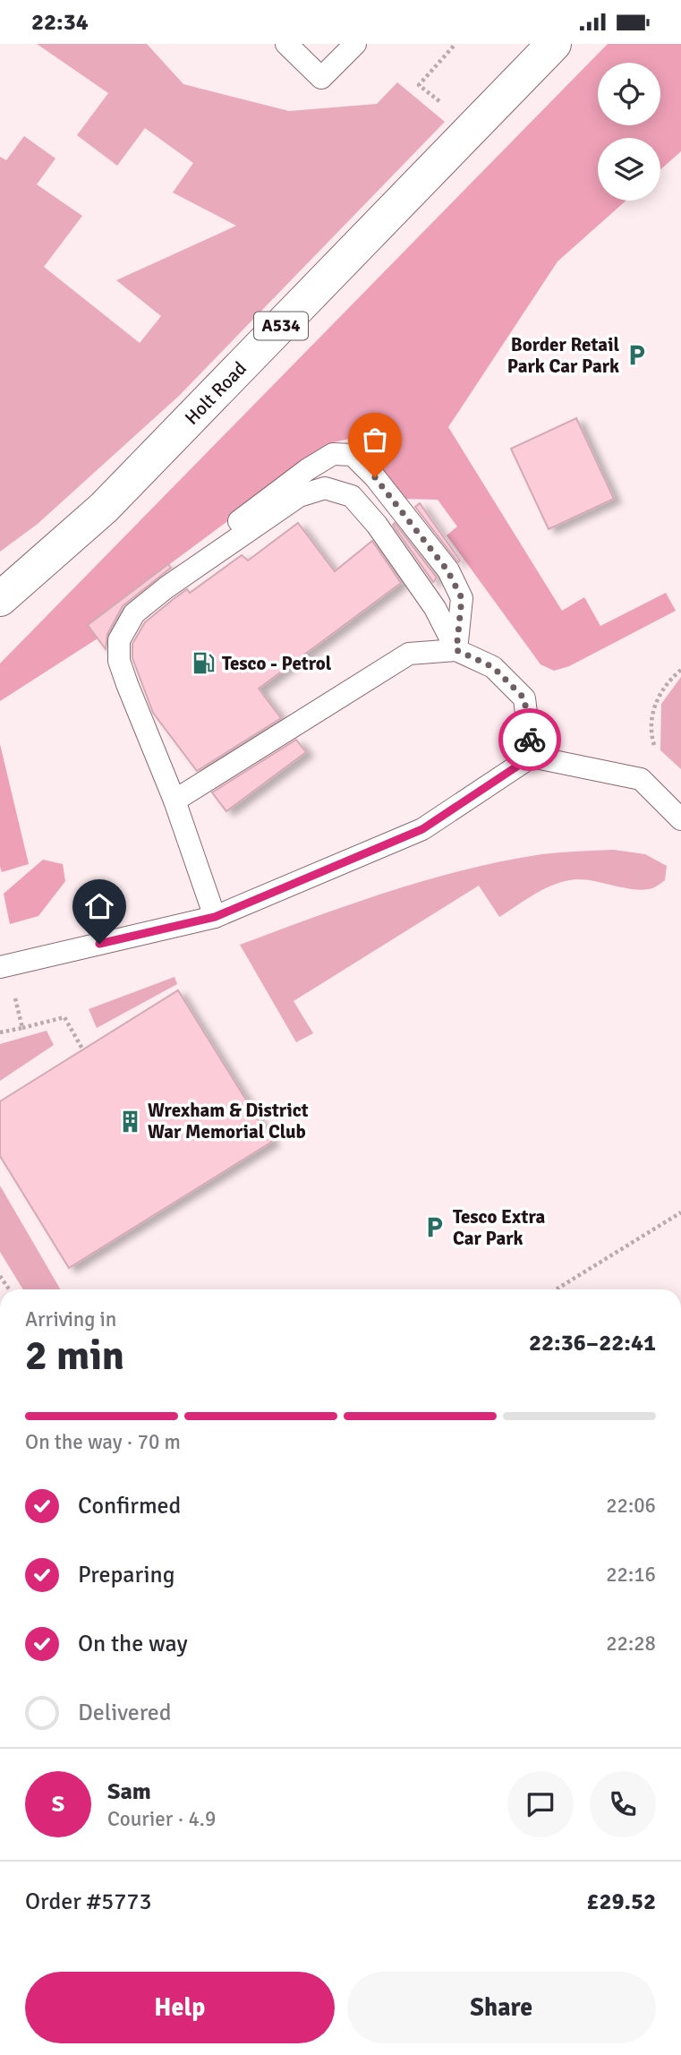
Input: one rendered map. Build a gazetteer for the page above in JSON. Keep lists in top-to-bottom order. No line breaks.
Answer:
{"streets":{"main road":["A534","Holt Road"]},"places":{"parking":["Border Retail Park Car Park","Tesco Extra Car Park"],"fuel station":["Tesco - Petrol"],"building":["Wrexham & District War Memorial Club"]},"page":{"status":"22:34","heading":["2 min","Arriving in","22:36–22:41"],"panel":["Sam","Courier · 4.9","Order #5773","£29.52"],"bar":"On the way · 70 m","list":[["Confirmed","22:06"],["Preparing","22:16"],["On the way","22:28"],"Delivered"],"round":"S","buttons":["Help","Share"]}}
